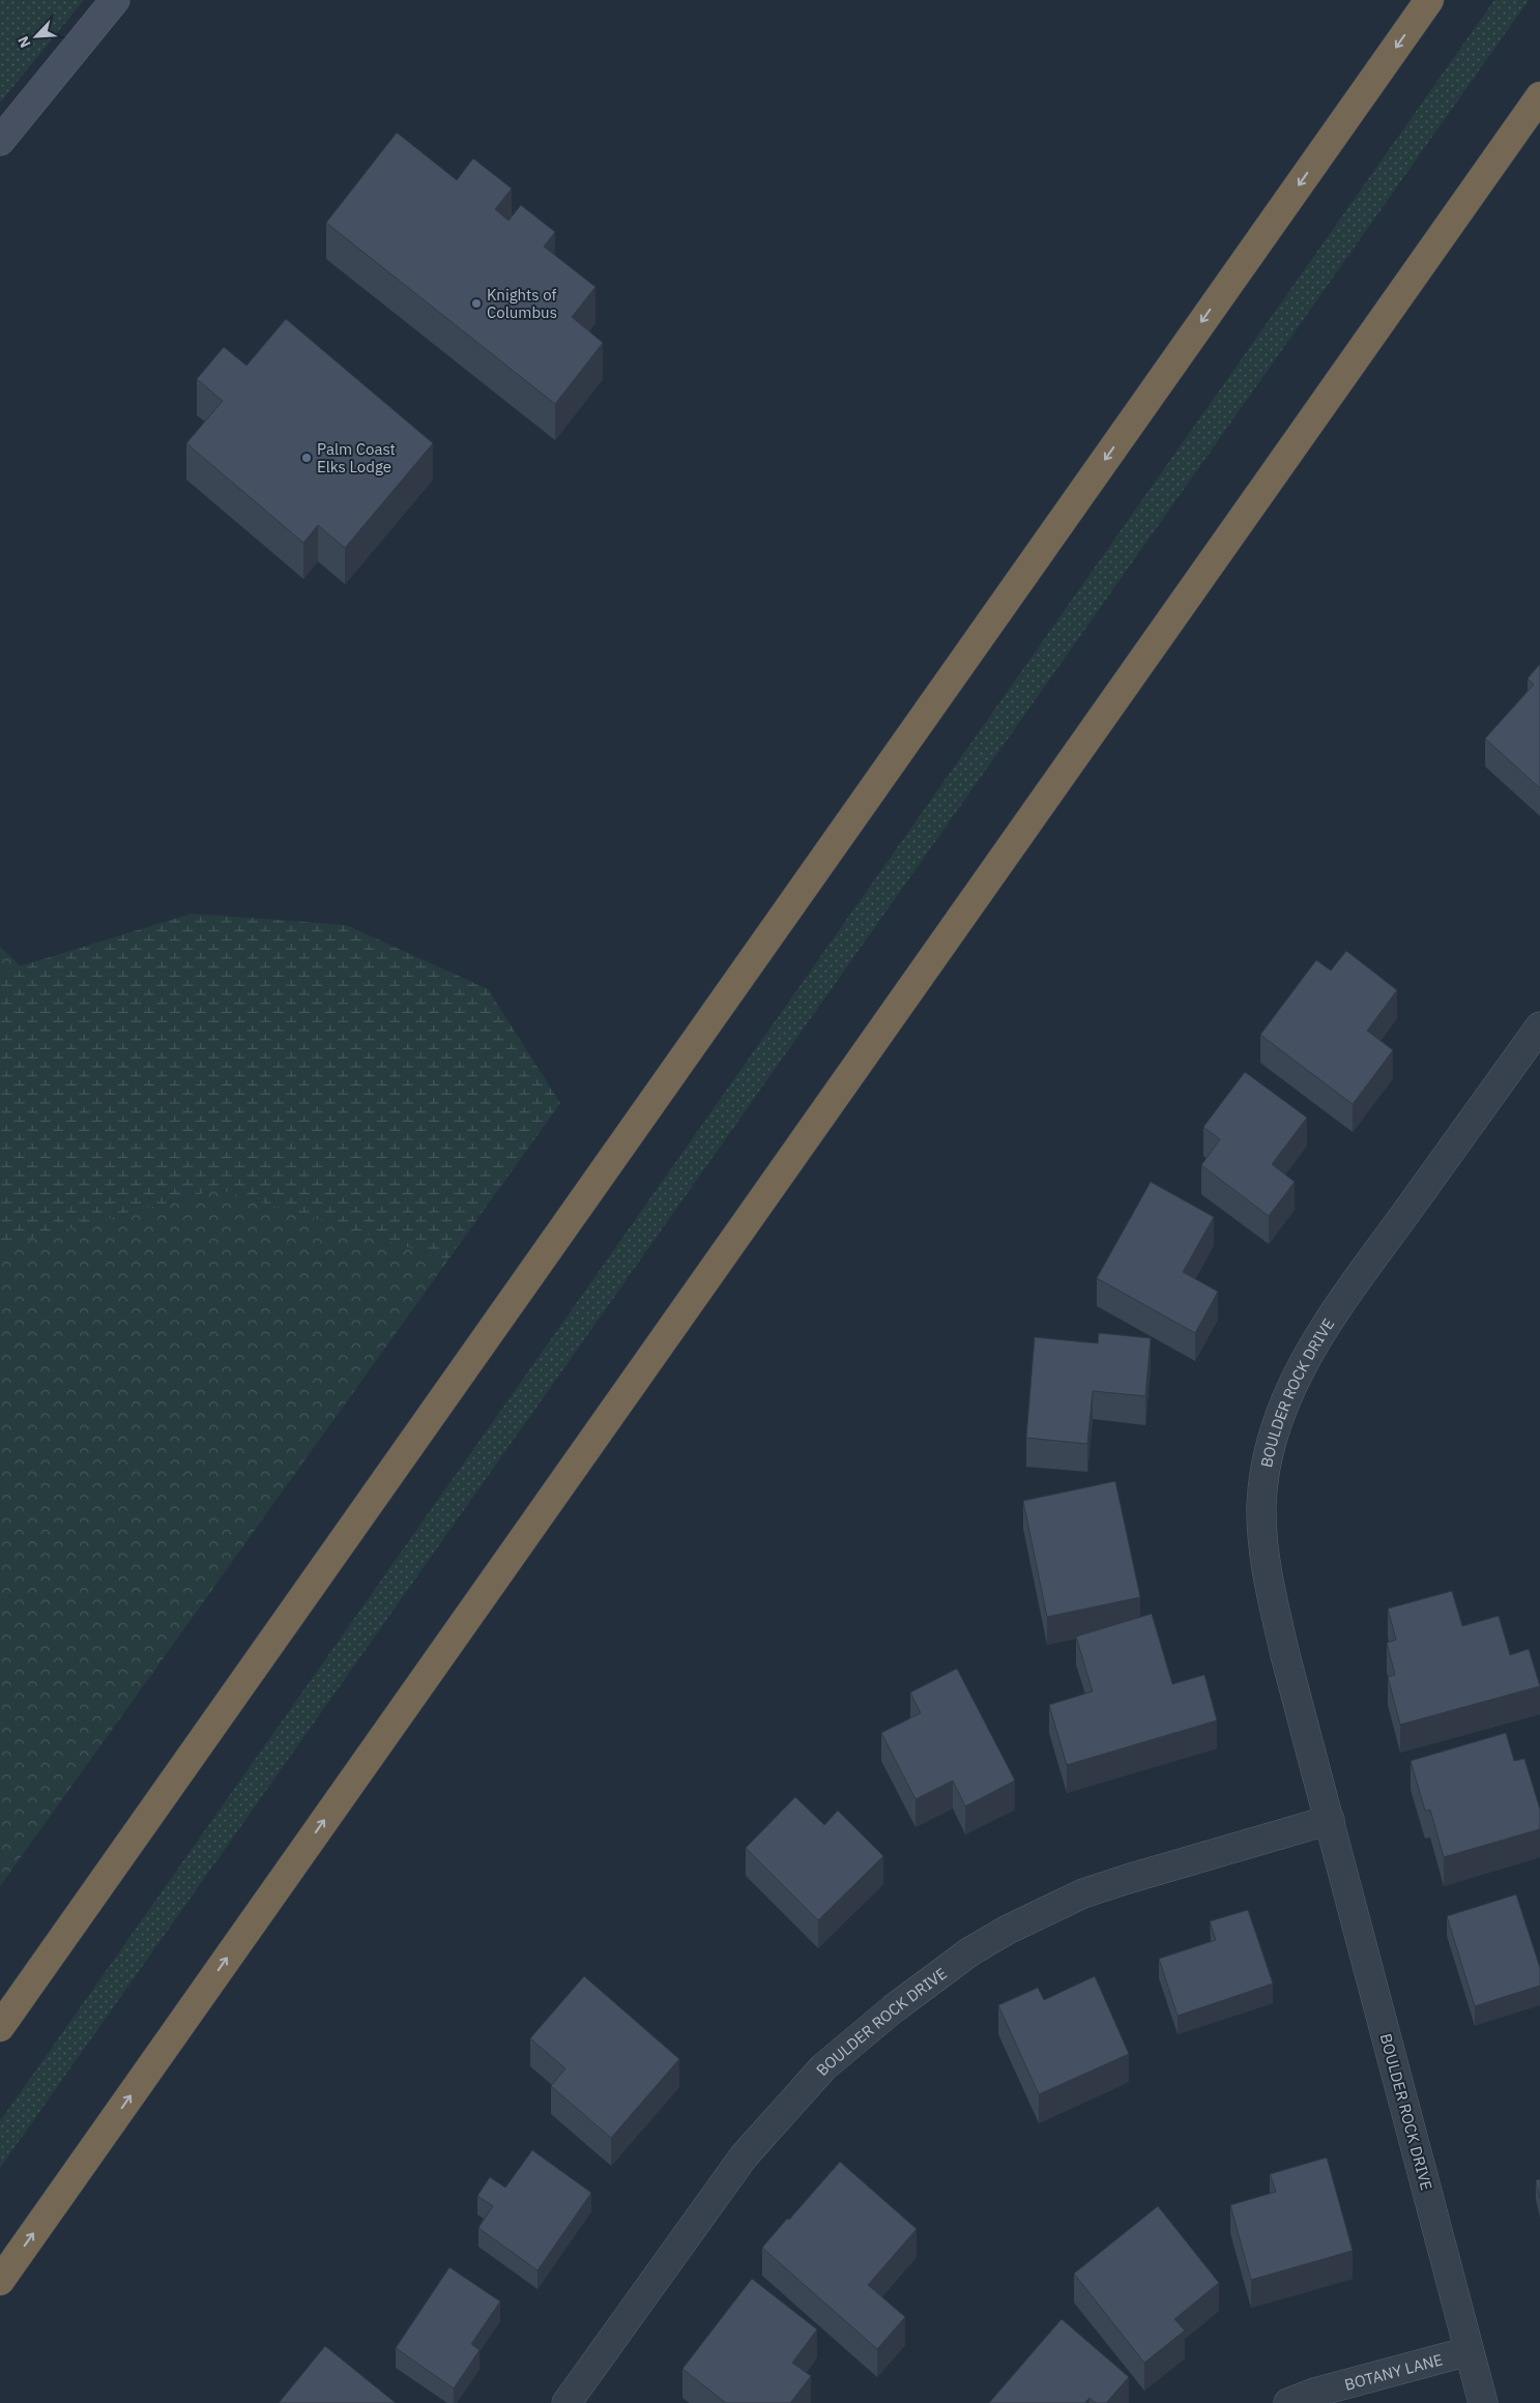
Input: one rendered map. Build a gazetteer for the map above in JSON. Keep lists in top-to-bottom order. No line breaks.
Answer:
{"streets":{"street":["BOULDER ROCK DRIVE","BOTANY LANE"]},"crossings":[["BOULDER ROCK DRIVE","BOTANY LANE"]],"places":["Knights of Columbus","Palm Coast Elks Lodge"],"north":"bottom left"}
